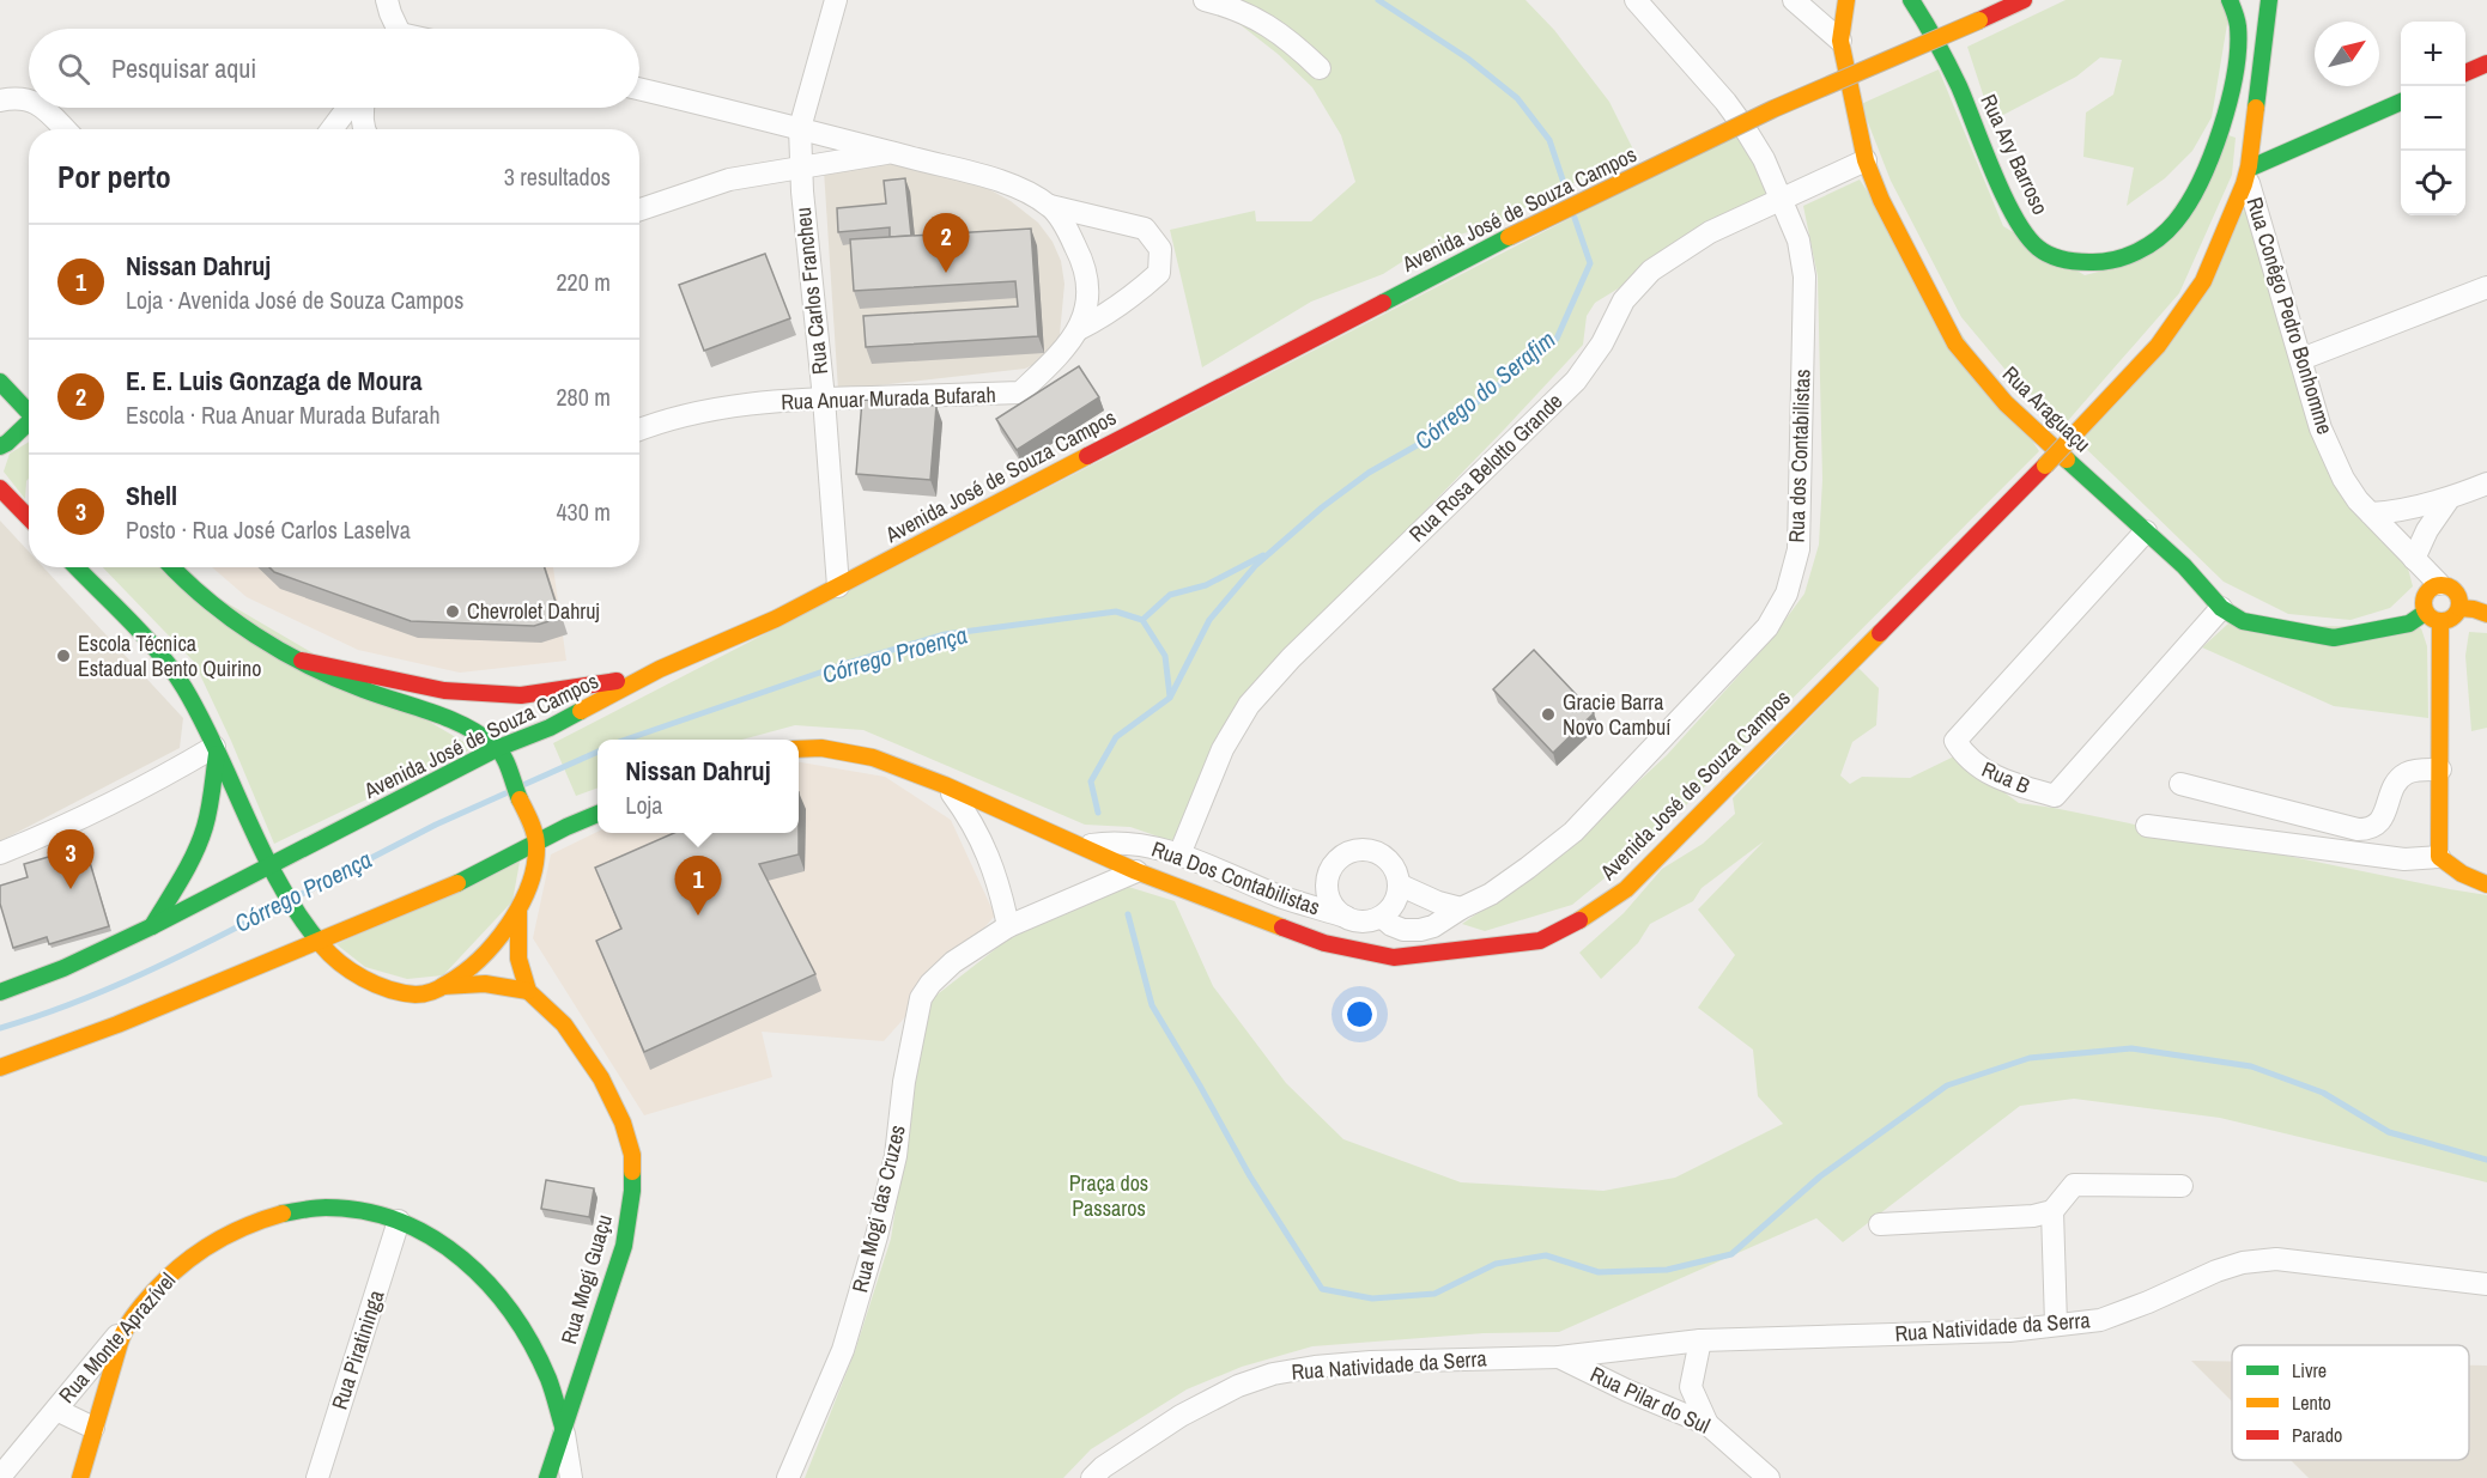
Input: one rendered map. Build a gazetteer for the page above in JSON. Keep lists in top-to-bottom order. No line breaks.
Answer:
{"streets":{"main road":["Rua Ary Barroso","Avenida José de Souza Campos","Rua Araguaçu","Rua Mogi Guaçu","Rua Monte Aprazível"],"street":["Rua Carlos Francheu","Rua Conêgo Pedro Bonhomme","Rua Anuar Murada Bufarah","Rua dos Contabilistas","Rua Rosa Belotto Grande","Rua B","Rua Dos Contabilistas","Rua Mogi das Cruzes","Rua Natividade da Serra","Rua Piratininga","Rua Pilar do Sul"]},"crossings":[["Avenida José de Souza Campos","Rua Carlos Francheu"],["Avenida José de Souza Campos","Rua Conêgo Pedro Bonhomme"],["Avenida José de Souza Campos","Rua Dos Contabilistas"],["Avenida José de Souza Campos","Rua Mogi das Cruzes"],["Rua Carlos Francheu","Rua Anuar Murada Bufarah"],["Rua Conêgo Pedro Bonhomme","Rua Araguaçu"],["Rua Araguaçu","Rua Rosa Belotto Grande"],["Rua Araguaçu","Rua B"],["Rua dos Contabilistas","Rua Rosa Belotto Grande"],["Rua dos Contabilistas","Rua Dos Contabilistas"],["Rua Rosa Belotto Grande","Rua Dos Contabilistas"],["Rua Mogi Guaçu","Rua Monte Aprazível"],["Rua Natividade da Serra","Rua Pilar do Sul"],["Rua Monte Aprazível","Rua Piratininga"]],"water":["Córrego do Serafim","Córrego Proença"],"parks":["Praça dos Passaros"],"places":["Chevrolet Dahruj","Escola Técnica Estadual Bento Quirino","Gracie Barra Novo Cambuí"],"legend":["Livre","Lento","Parado"],"north":"top right","page":{"map_buttons":["+","−"],"search":"Pesquisar aqui","heading":["Por perto","3 resultados"],"pins":["2","3","1"],"list":[{"mark":"1","name":"Nissan Dahruj","note":"Loja · Avenida José de Souza Campos","value":"220 m"},{"mark":"2","name":"E. E. Luis Gonzaga de Moura","note":"Escola · Rua Anuar Murada Bufarah","value":"280 m"},{"mark":"3","name":"Shell","note":"Posto · Rua José Carlos Laselva","value":"430 m"}],"popup":["Nissan Dahruj","Loja"]}}
